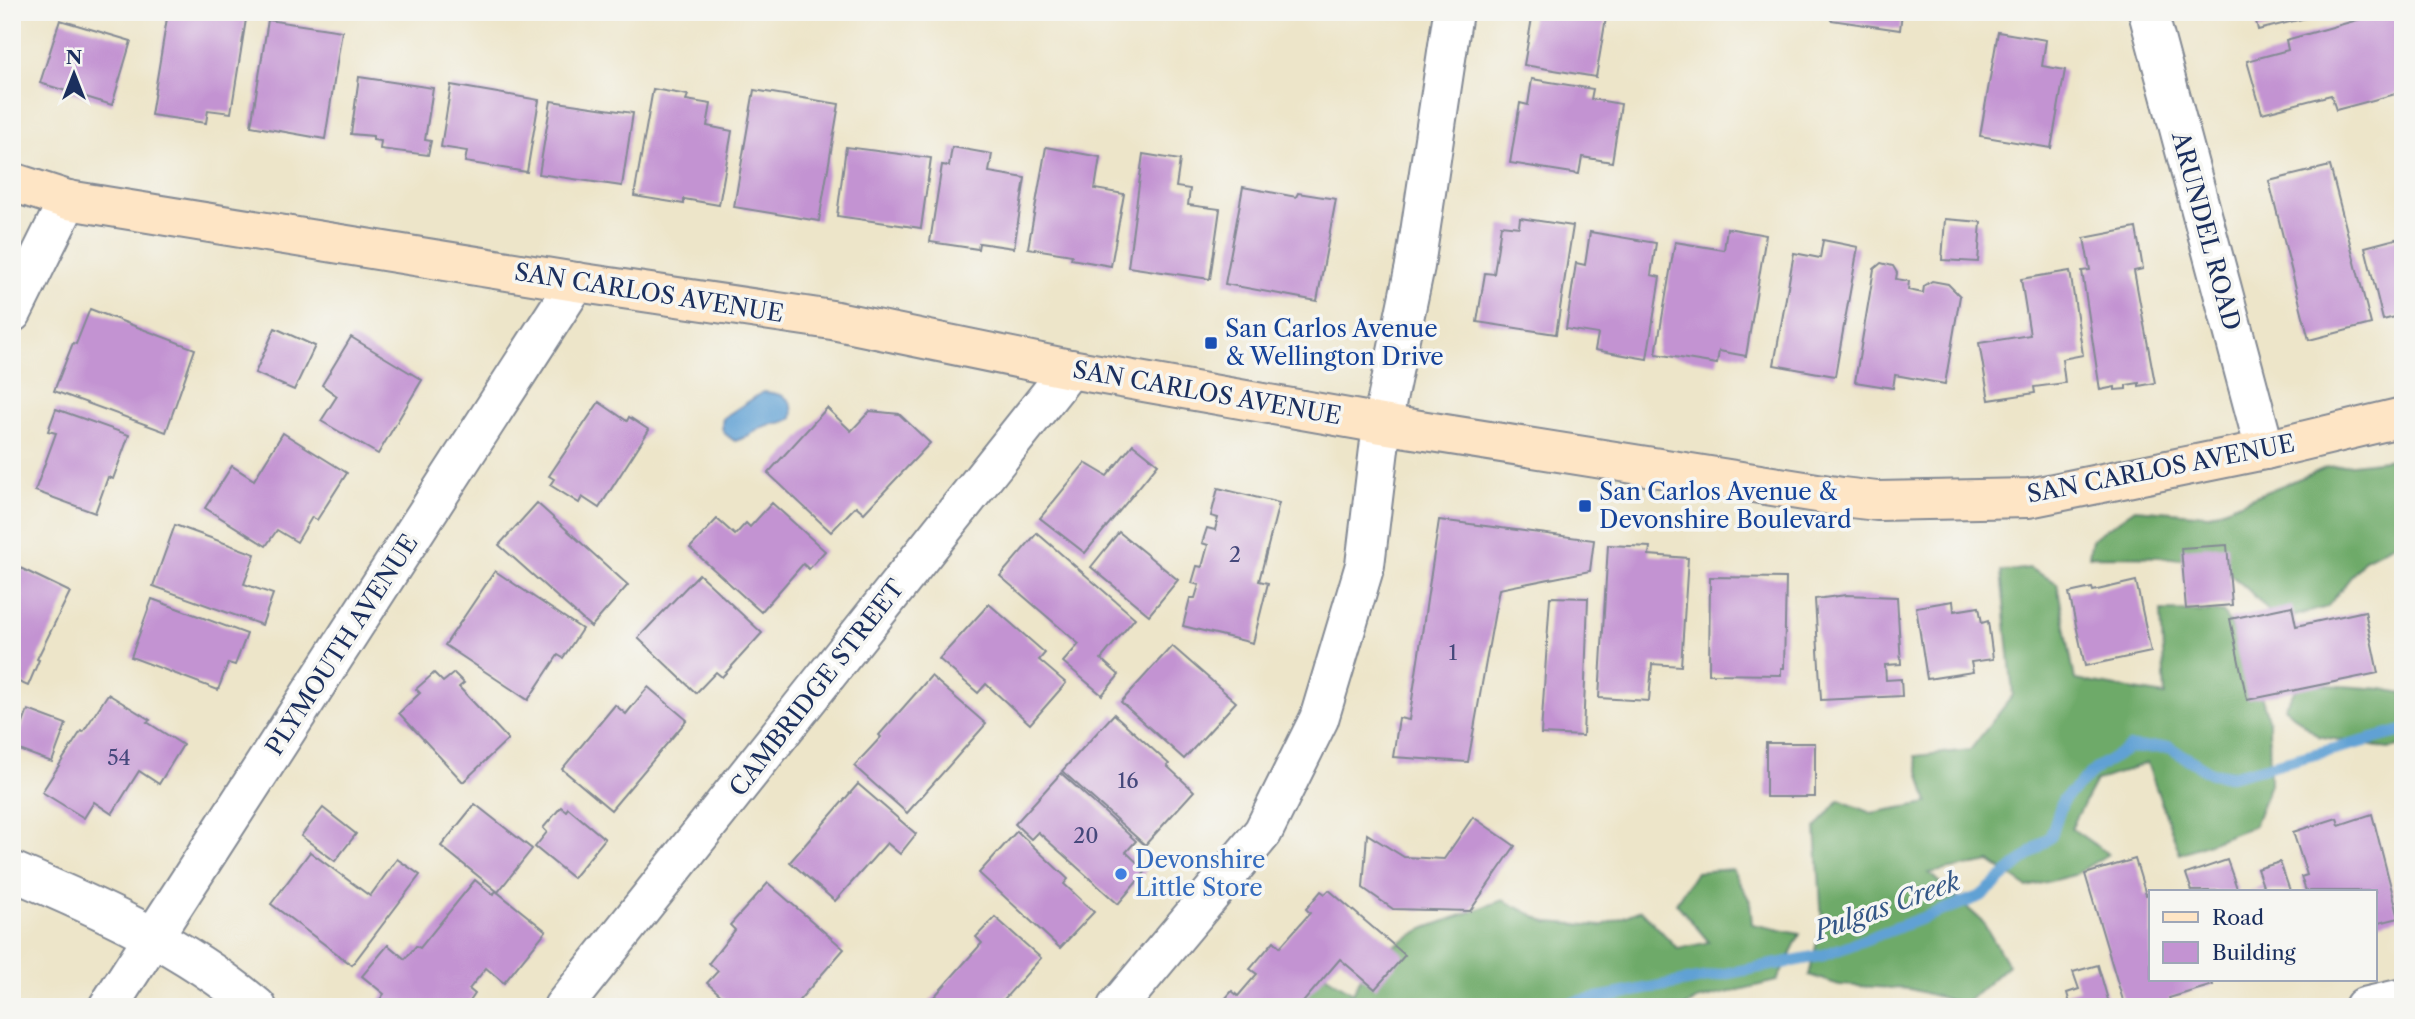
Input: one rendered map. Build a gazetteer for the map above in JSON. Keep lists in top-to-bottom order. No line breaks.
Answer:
{"streets":{"main road":["SAN CARLOS AVENUE"],"street":["ARUNDEL ROAD","PLYMOUTH AVENUE","CAMBRIDGE STREET"]},"crossings":[["ARUNDEL ROAD","SAN CARLOS AVENUE"],["SAN CARLOS AVENUE","PLYMOUTH AVENUE"],["SAN CARLOS AVENUE","CAMBRIDGE STREET"]],"water":["Pulgas Creek"],"places":{"transit":["San Carlos Avenue & Wellington Drive","San Carlos Avenue & Devonshire Boulevard"],"other":["Devonshire Little Store"]},"house_numbers":["2","1","54","16","20"],"legend":["Road","Building"],"north":"top"}
